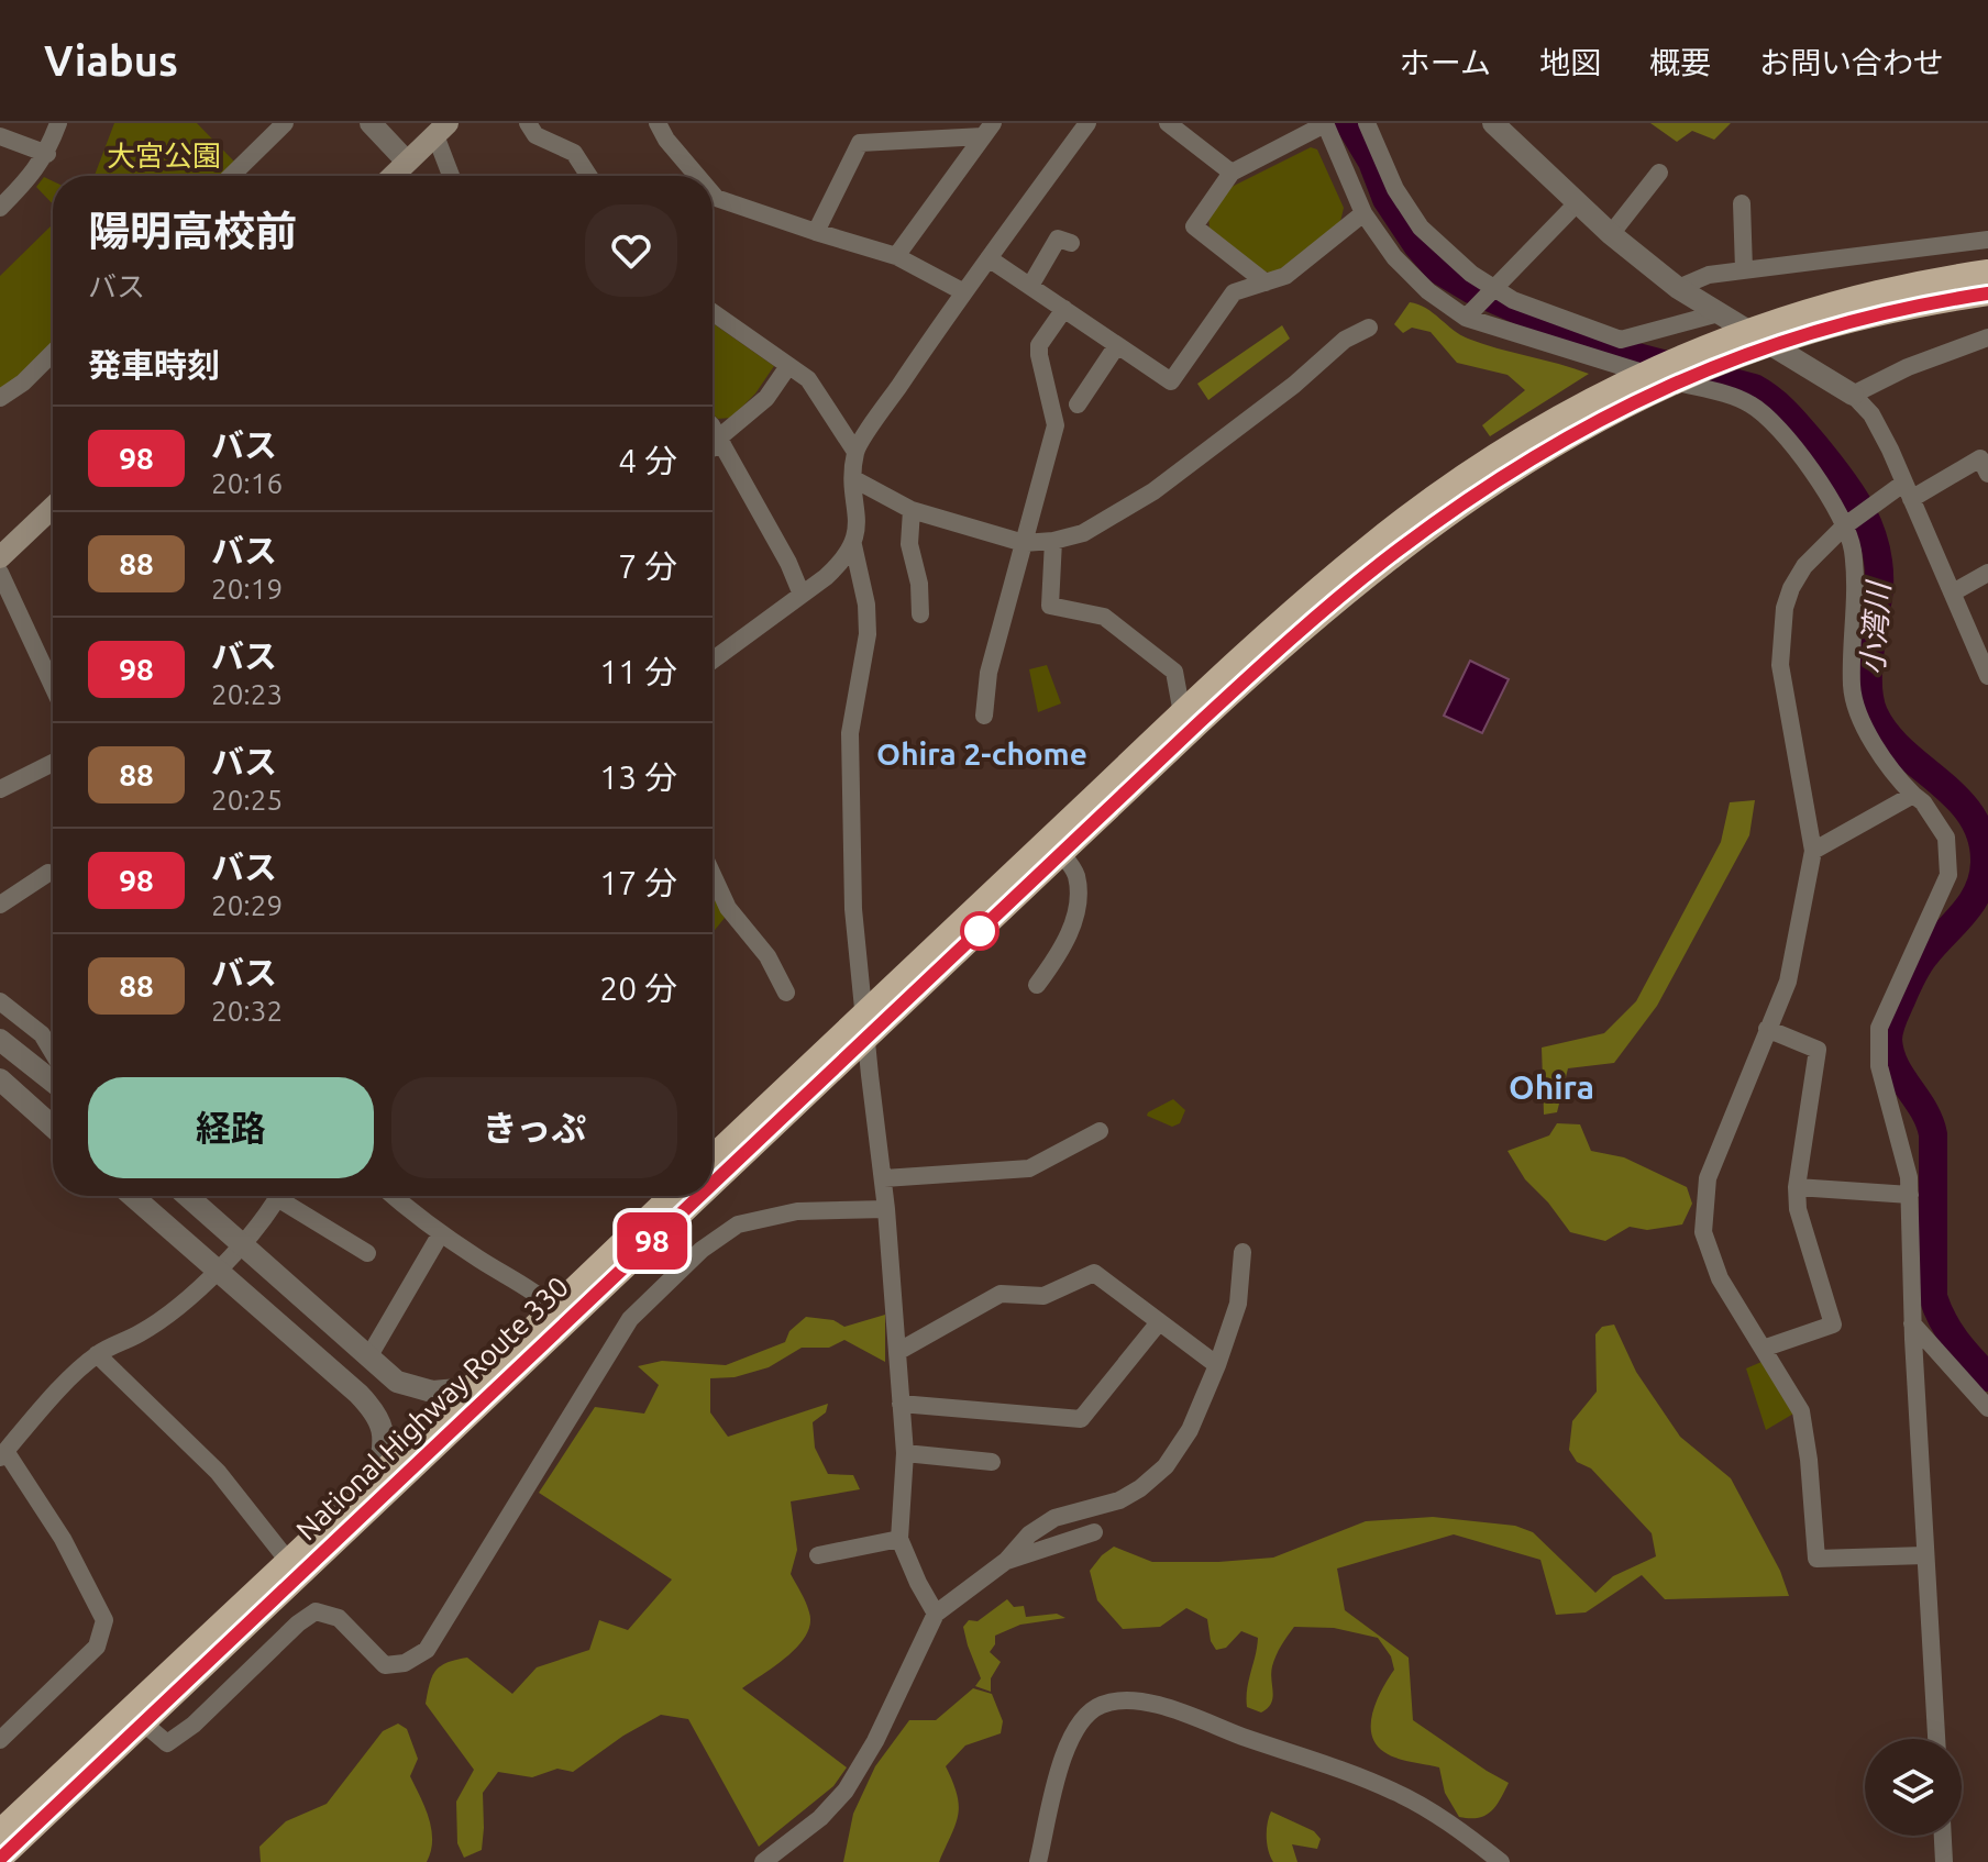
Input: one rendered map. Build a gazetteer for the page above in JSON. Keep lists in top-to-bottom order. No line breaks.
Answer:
{"streets":{"highway":["National Highway Route 330"]},"districts":["Ohira 2-chome","Ohira"],"water":["小湾川"],"parks":["大宮公園"],"lines":["bus line 98"],"page":{"header":"Viabus","nav":["ホーム","地図","概要","お問い合わせ"],"on_map":"98","heading":[["陽明高校前","バス"],"発車時刻"],"list":[{"mark":"98","name":"バス","note":"20:16","value":"4 分"},{"mark":"88","name":"バス","note":"20:19","value":"7 分"},{"mark":"98","name":"バス","note":"20:23","value":"11 分"},{"mark":"88","name":"バス","note":"20:25","value":"13 分"},{"mark":"98","name":"バス","note":"20:29","value":"17 分"},{"mark":"88","name":"バス","note":"20:32","value":"20 分"}],"buttons":["経路","きっぷ"]}}
